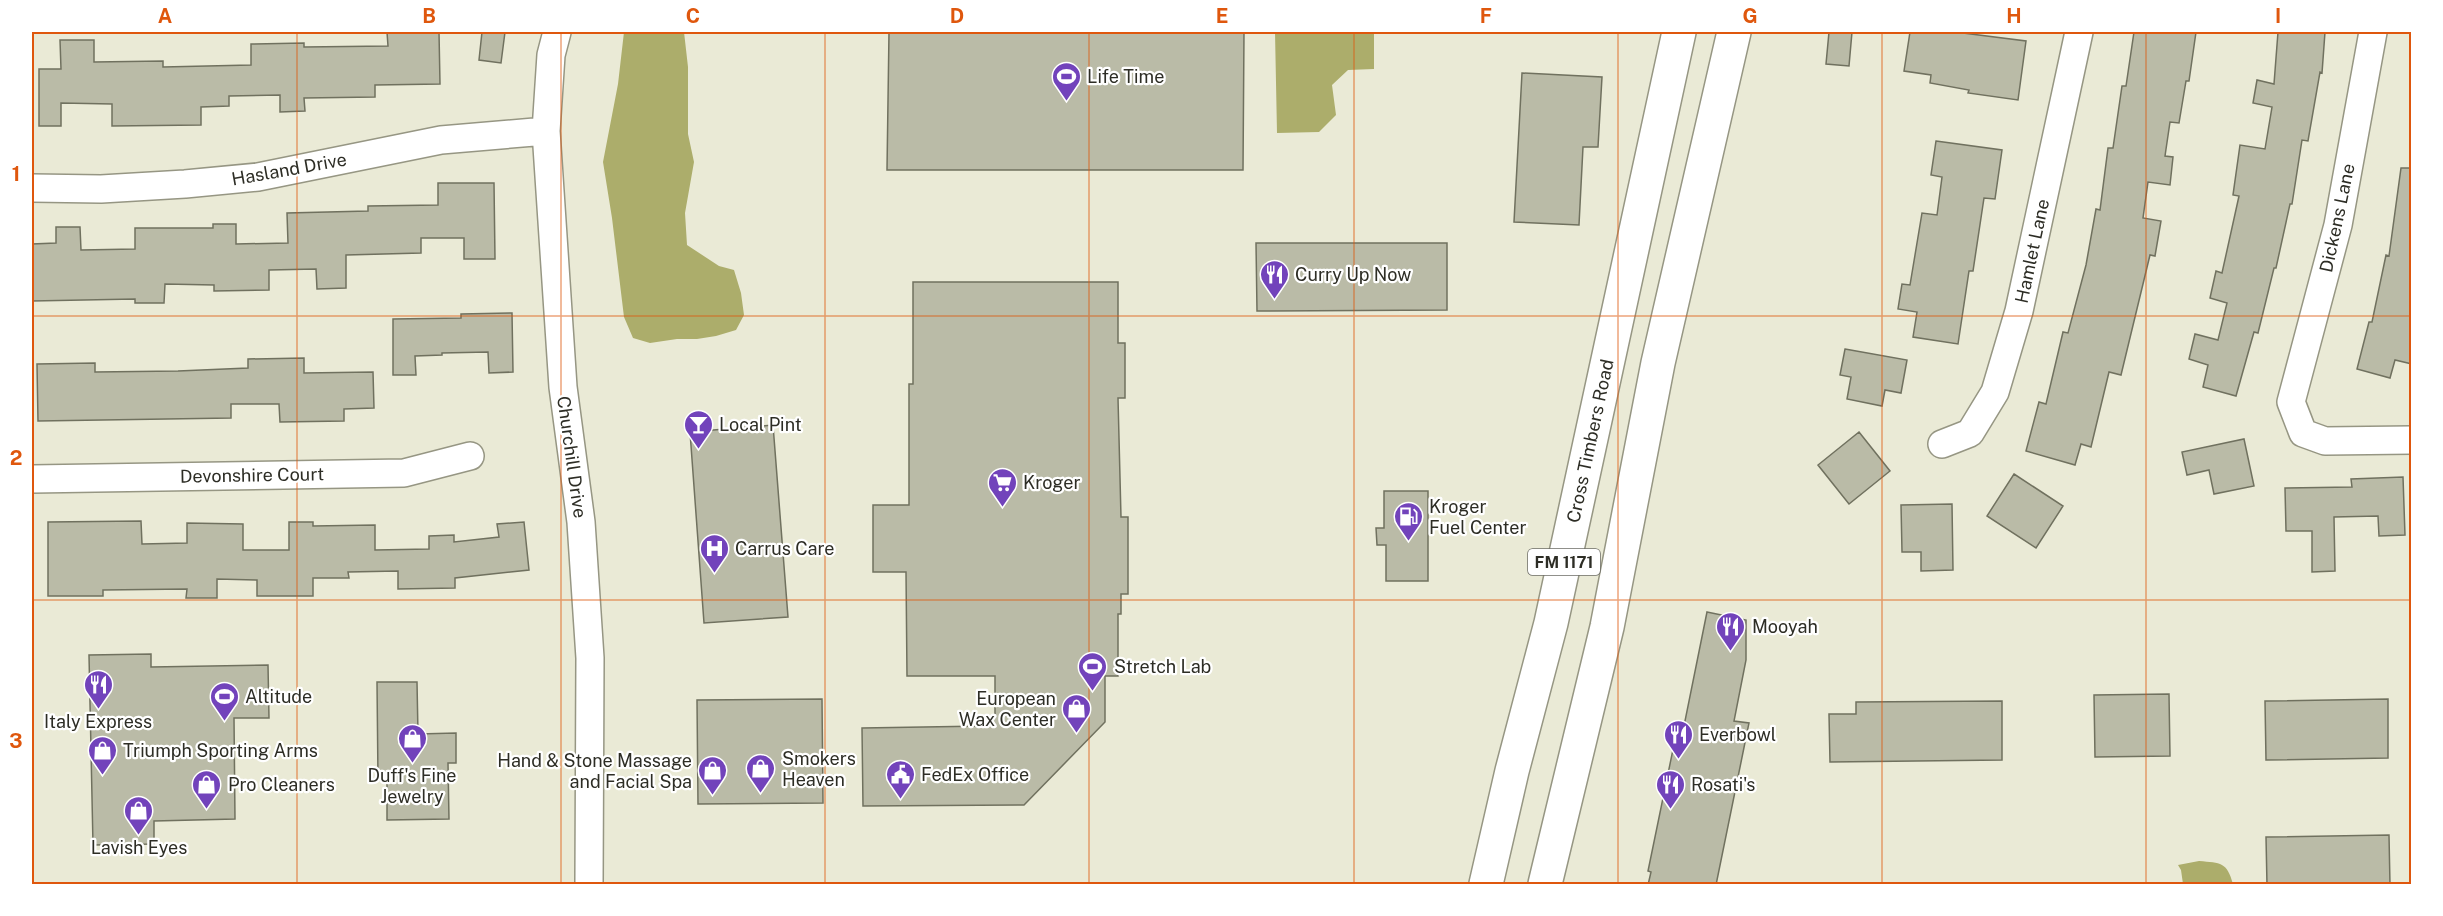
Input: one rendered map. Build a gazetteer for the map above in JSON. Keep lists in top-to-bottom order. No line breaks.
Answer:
{"streets":{"main road":["Cross Timbers Road","FM 1171"],"street":["Hasland Drive","Dickens Lane","Hamlet Lane","Churchill Drive","Devonshire Court"]},"crossings":[["Hasland Drive","Churchill Drive"]],"places":{"sports":["Life Time","Stretch Lab","Altitude"],"restaurant":["Curry Up Now","Mooyah","Italy Express","Everbowl","Rosati's"],"bar":["Local Pint"],"supermarket":["Kroger"],"fuel station":["Kroger Fuel Center"],"hospital":["Carrus Care"],"shop":["European Wax Center","Duff's Fine Jewelry","Triumph Sporting Arms","Smokers Heaven","Hand & Stone Massage and Facial Spa","Pro Cleaners","Lavish Eyes"],"public building":["FedEx Office"]},"grid":{"columns":["A","B","C","D","E","F","G","H","I"],"rows":["1","2","3"]}}
